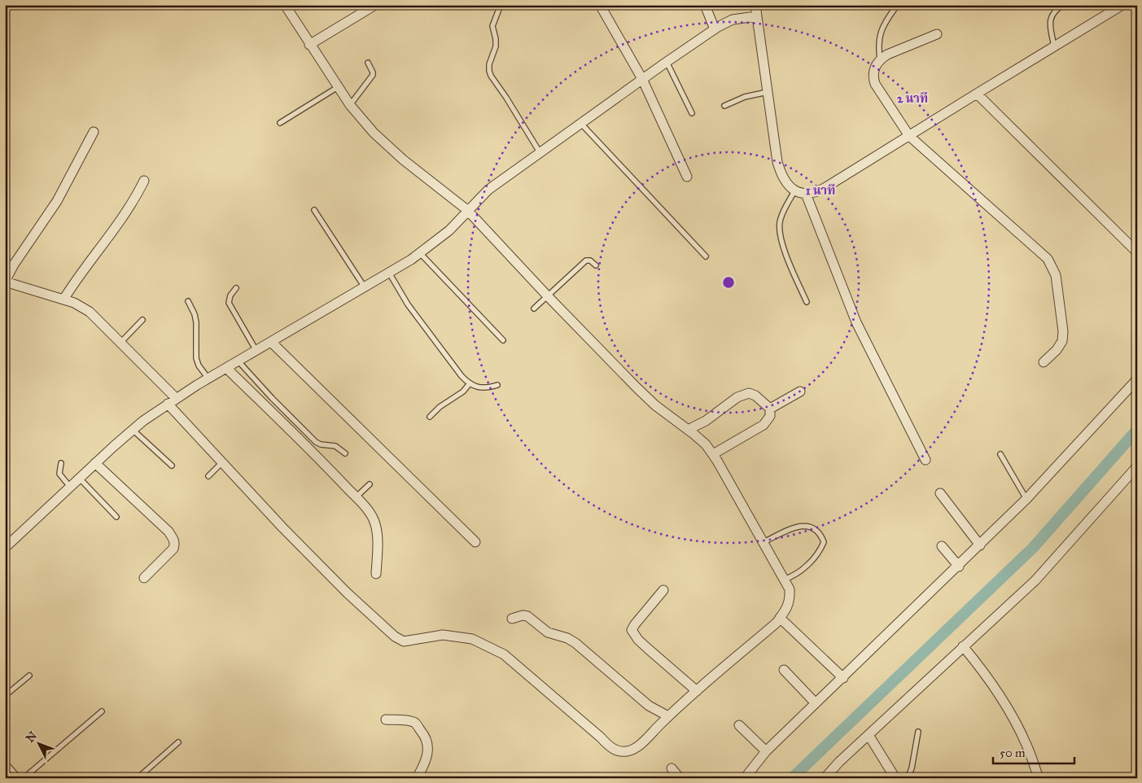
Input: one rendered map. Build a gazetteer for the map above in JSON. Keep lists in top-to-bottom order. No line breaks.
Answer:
{"scale_bar":"50 m","north":"top left","rings":["2 นาที","1 นาที"]}
